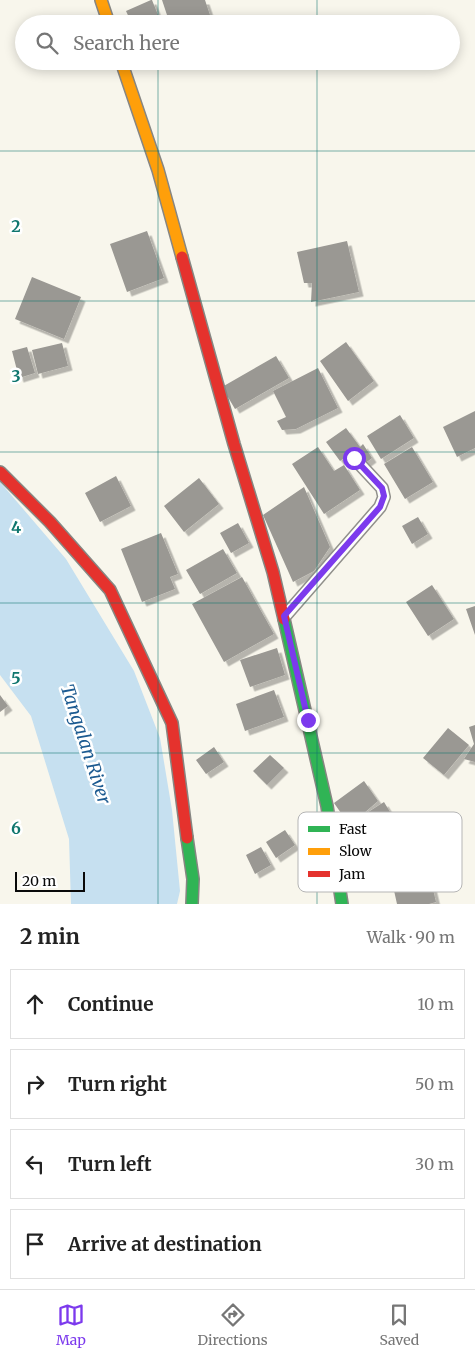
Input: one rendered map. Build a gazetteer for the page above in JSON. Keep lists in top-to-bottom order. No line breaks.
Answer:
{"water":["Tangalan River"],"legend":["Fast","Slow","Jam"],"scale_bar":"20 m","page":{"search":"Search here","scale":"20 m","heading":["2 min","Walk · 90 m"],"list":[["Continue","10 m"],["Turn right","50 m"],["Turn left","30 m"],"Arrive at destination"],"nav":["Map","Directions","Saved"]},"grid":{"rows":["2","3","4","5","6"]}}
